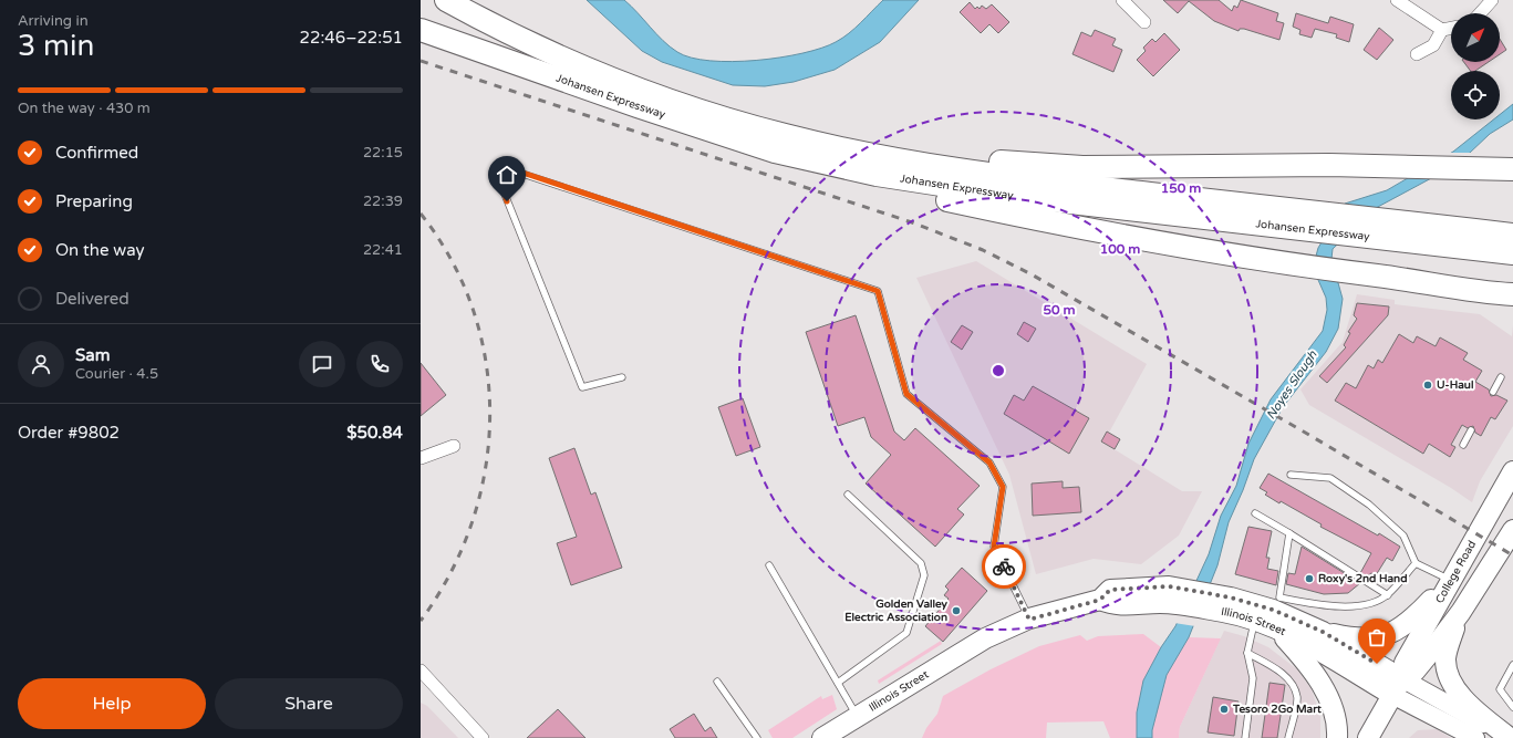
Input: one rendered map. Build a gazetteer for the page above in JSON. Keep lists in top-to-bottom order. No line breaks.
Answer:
{"streets":{"highway":["Johansen Expressway"],"main road":["College Road","Illinois Street"]},"crossings":[["College Road","Illinois Street"]],"water":["Noyes Slough"],"places":["U-Haul","Roxy's 2nd Hand","Golden Valley Electric Association","Tesoro 2Go Mart"],"north":"top right","page":{"heading":["3 min","Arriving in","22:46–22:51"],"panel":["Sam","Courier · 4.5","Order #9802","$50.84"],"bar":"On the way · 430 m","list":[["Confirmed","22:15"],["Preparing","22:39"],["On the way","22:41"],"Delivered"],"buttons":["Help","Share"]},"rings":["150 m","100 m","50 m"]}
